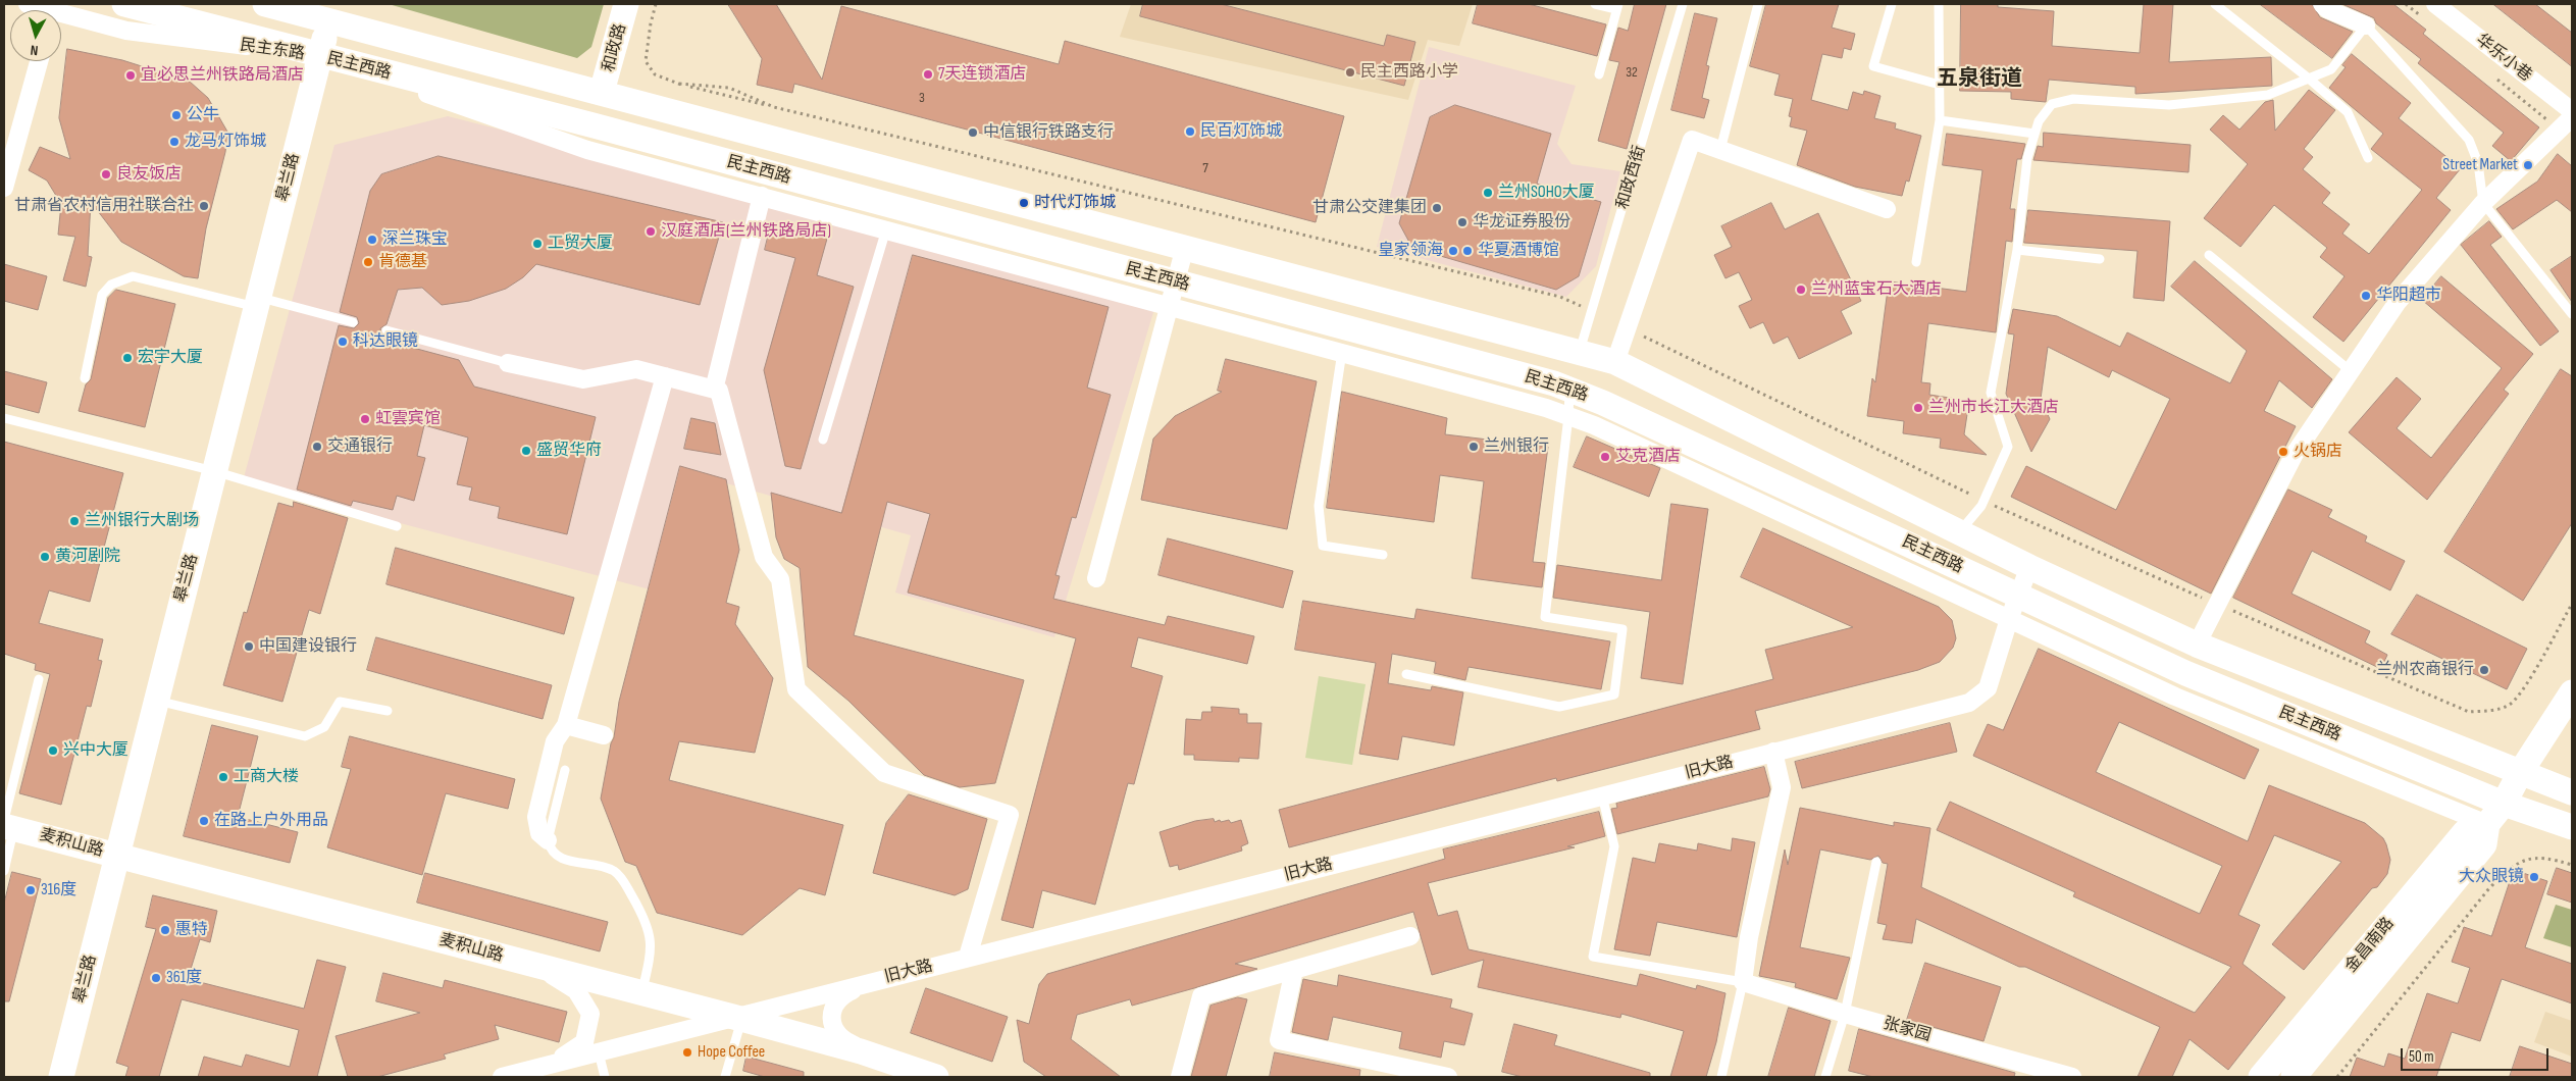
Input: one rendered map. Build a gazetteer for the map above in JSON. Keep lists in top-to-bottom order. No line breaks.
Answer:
{"streets":{"main road":["和政路","民主东路","民主西路","皋兰路","麦积山路","金昌南路"],"street":["华乐小巷","旧大路","张家园"],"lane":["和政西街"]},"crossings":[["和政路","民主西路"],["民主东路","民主西路"],["民主东路","皋兰路"],["民主西路","皋兰路"],["民主西路","和政西街"],["民主西路","旧大路"],["民主西路","金昌南路"],["皋兰路","麦积山路"],["旧大路","麦积山路"],["旧大路","张家园"]],"districts":["五泉街道"],"places":["民主西路小学","7天连锁酒店","宜必思兰州铁路局酒店","公牛","民百灯饰城","中信银行铁路支行","龙马灯饰城","Street Market","良友饭店","兰州SOHO大厦","时代灯饰城","甘肃省农村信用社联合社","甘肃公交建集团","华龙证券股份","汉庭酒店(兰州铁路局店)","深兰珠宝","工贸大厦","皇家领海","华夏酒博馆","肯德基","兰州蓝宝石大酒店","华阳超市","科达眼镜","宏宇大厦","兰州市长江大酒店","虹雲宾馆","交通银行","兰州银行","盛贸华府","火锅店","艾克酒店","兰州银行大剧场","黄河剧院","中国建设银行","兰州农商银行","兴中大厦","工商大楼","在路上户外用品","大众眼镜","316度","惠特","361度","Hope Coffee"],"house_numbers":["32","3","7"],"scale_bar":"50 m","north":"bottom"}
